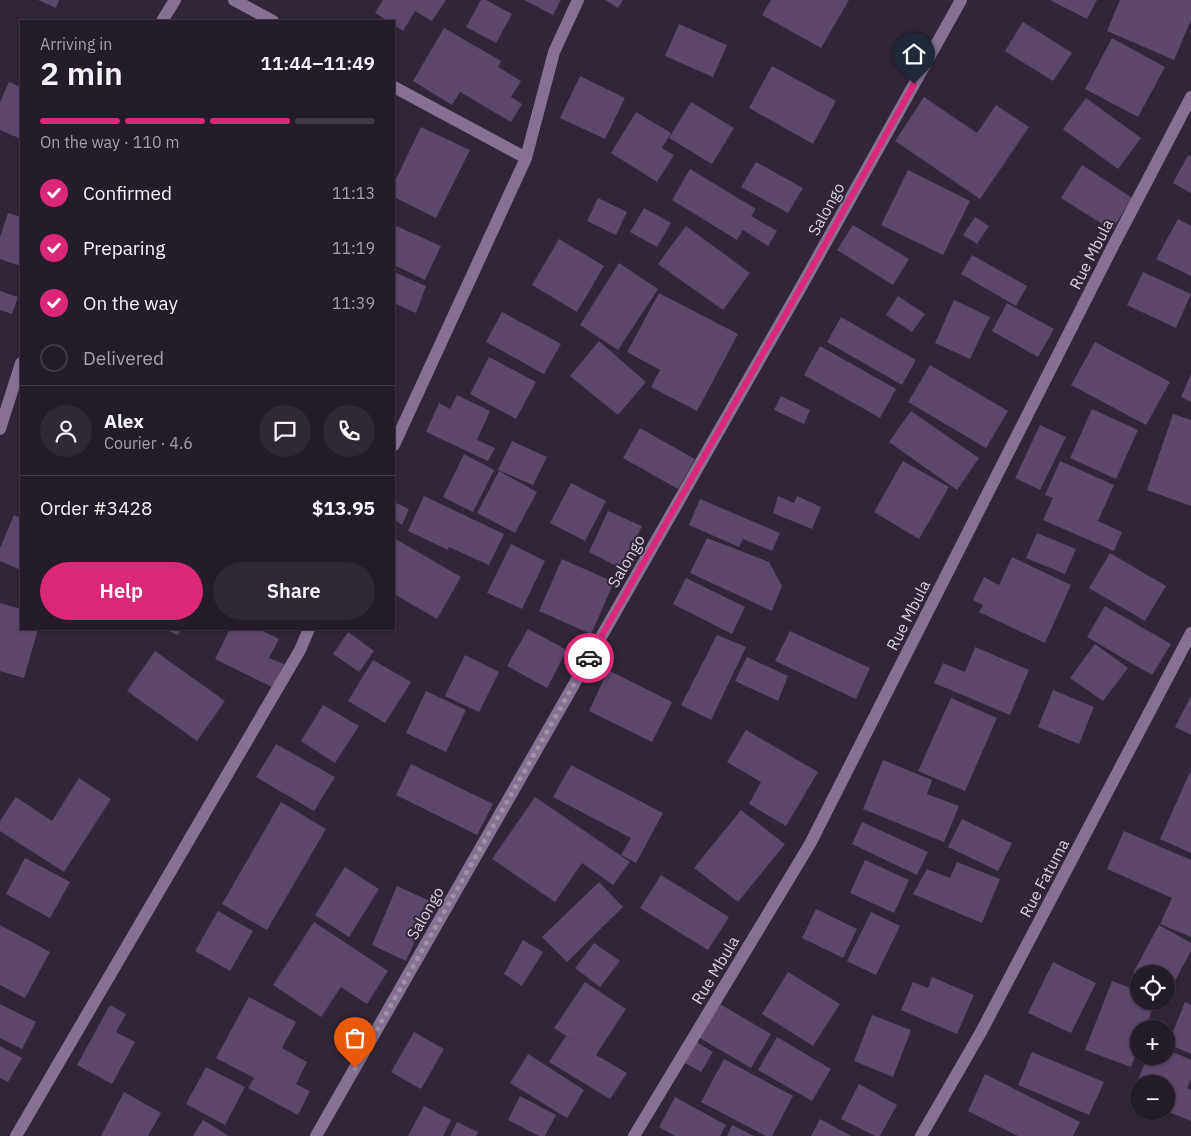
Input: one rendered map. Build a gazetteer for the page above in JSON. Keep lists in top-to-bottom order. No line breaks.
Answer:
{"streets":{"street":["Salongo","Rue Mbula","Rue Fatuma"]},"page":{"heading":["2 min","Arriving in","11:44–11:49"],"panel":["Alex","Courier · 4.6","Order #3428","$13.95"],"bar":"On the way · 110 m","list":[["Confirmed","11:13"],["Preparing","11:19"],["On the way","11:39"],"Delivered"],"buttons":["Help","Share"],"map_buttons":["+","−"]}}
